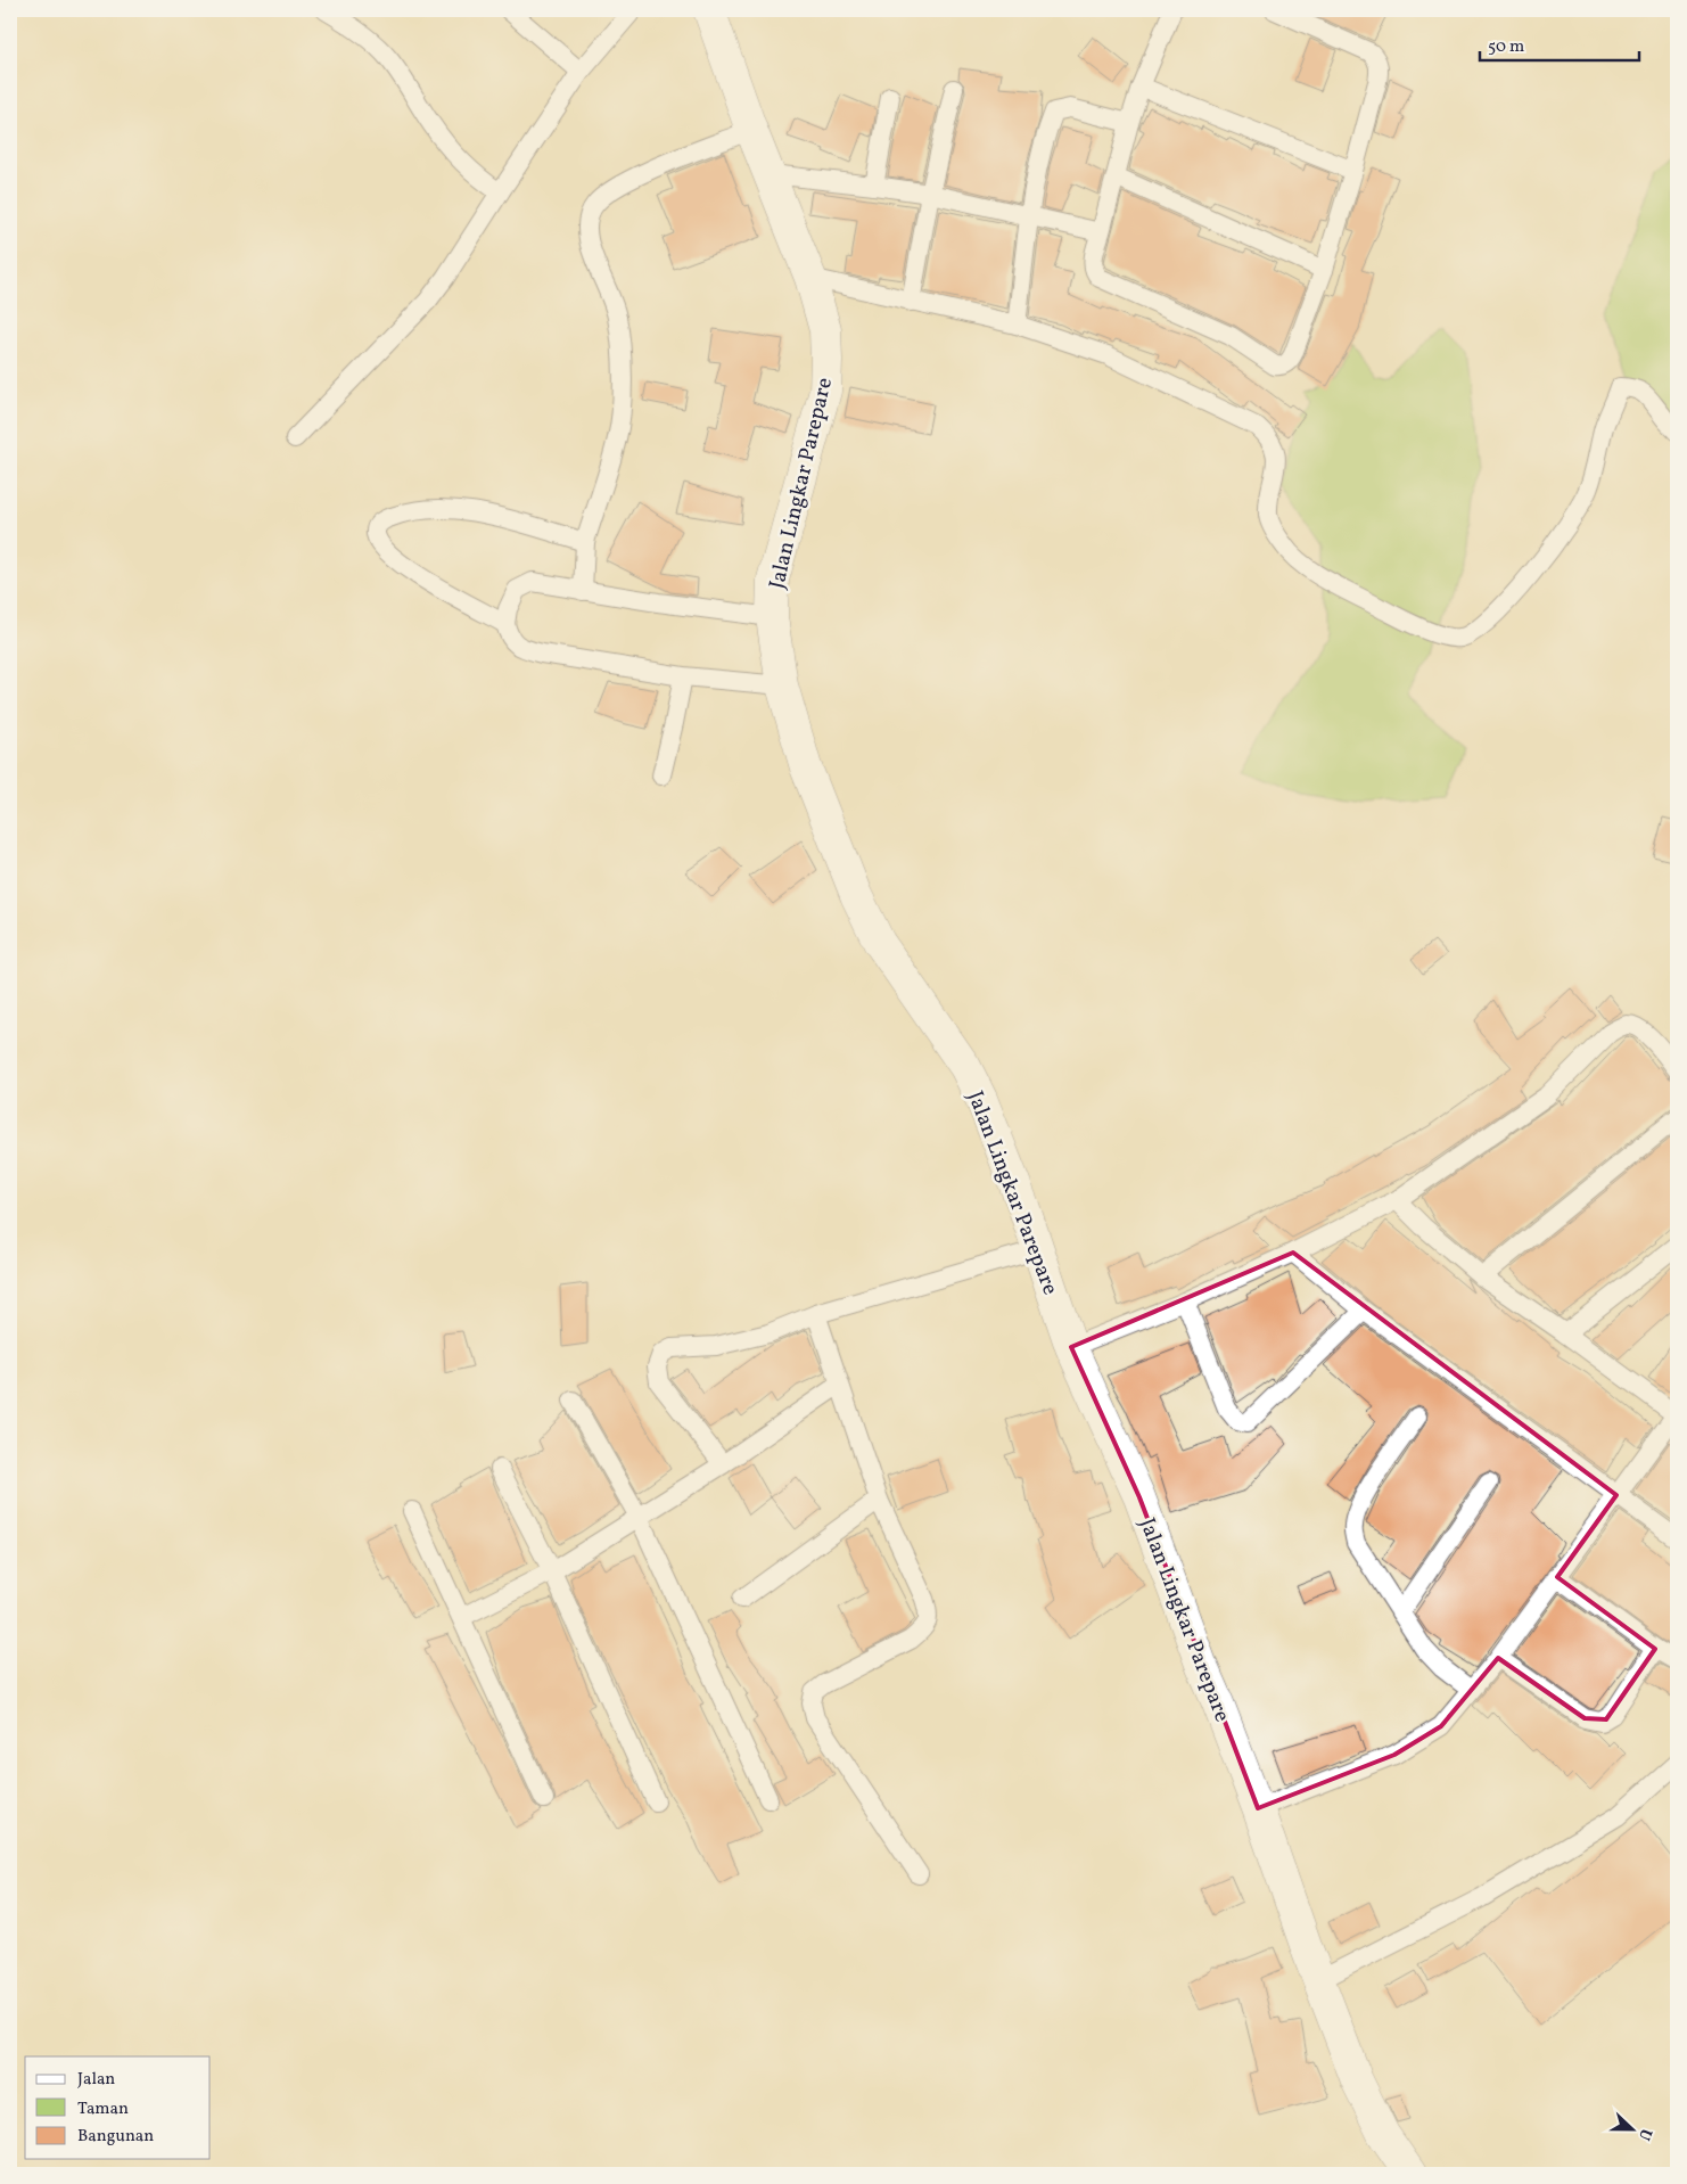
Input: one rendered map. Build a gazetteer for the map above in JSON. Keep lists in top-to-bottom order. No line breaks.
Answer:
{"streets":{"highway":["Jalan Lingkar Parepare"]},"legend":["Jalan","Taman","Bangunan"],"scale_bar":"50 m","north":"right"}
